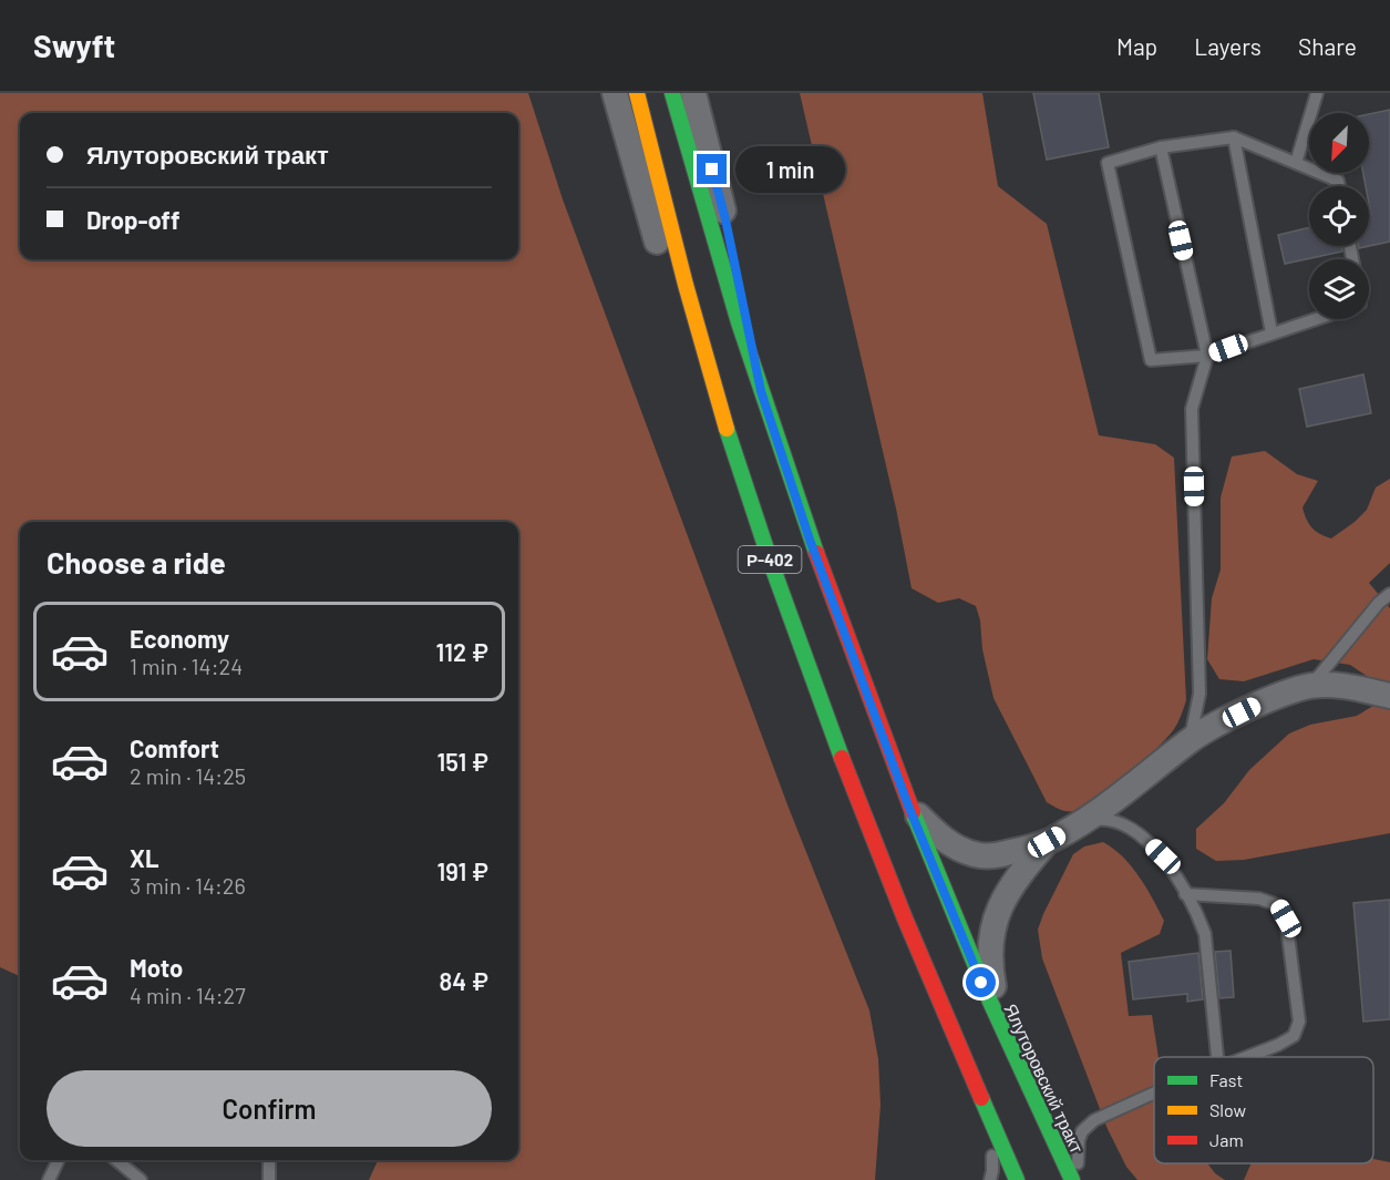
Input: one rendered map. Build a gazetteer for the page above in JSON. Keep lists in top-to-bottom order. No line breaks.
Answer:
{"streets":{"main road":["Р-402","Ялуторовский тракт"]},"crossings":[["Р-402","Ялуторовский тракт"]],"legend":["Fast","Slow","Jam"],"north":"bottom left","page":{"header":"Swyft","nav":["Map","Layers","Share"],"banner":["Ялуторовский тракт","Drop-off"],"bubble":"1 min","heading":"Choose a ride","list":[{"name":"Economy","note":"1 min · 14:24","value":"112 ₽"},{"name":"Comfort","note":"2 min · 14:25","value":"151 ₽"},{"name":"XL","note":"3 min · 14:26","value":"191 ₽"},{"name":"Moto","note":"4 min · 14:27","value":"84 ₽"}],"buttons":"Confirm"}}
